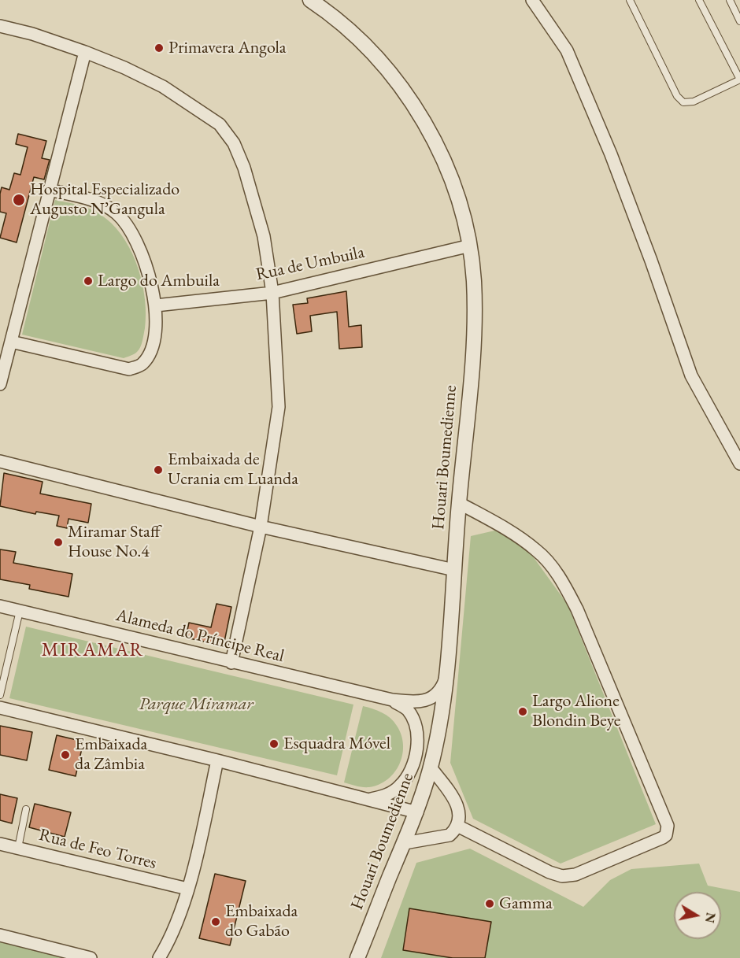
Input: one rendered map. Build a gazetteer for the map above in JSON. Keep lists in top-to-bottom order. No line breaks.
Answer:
{"streets":{"street":["Rua de Umbuila","Houari Boumedienne","Alameda do Príncipe Real","Rua de Feo Torres"]},"crossings":[["Rua de Umbuila","Houari Boumedienne"],["Houari Boumedienne","Alameda do Príncipe Real"]],"districts":["MIRAMAR"],"parks":["Parque Miramar"],"places":["Primavera Angola","Hospital Especializado Augusto N’Gangula","Largo do Ambuila","Embaixada de Ucrania em Luanda","Miramar Staff House No.4","Largo Alione Blondin Beye","Esquadra Móvel","Embaixada da Zâmbia","Gamma","Embaixada do Gabão"],"north":"right"}
